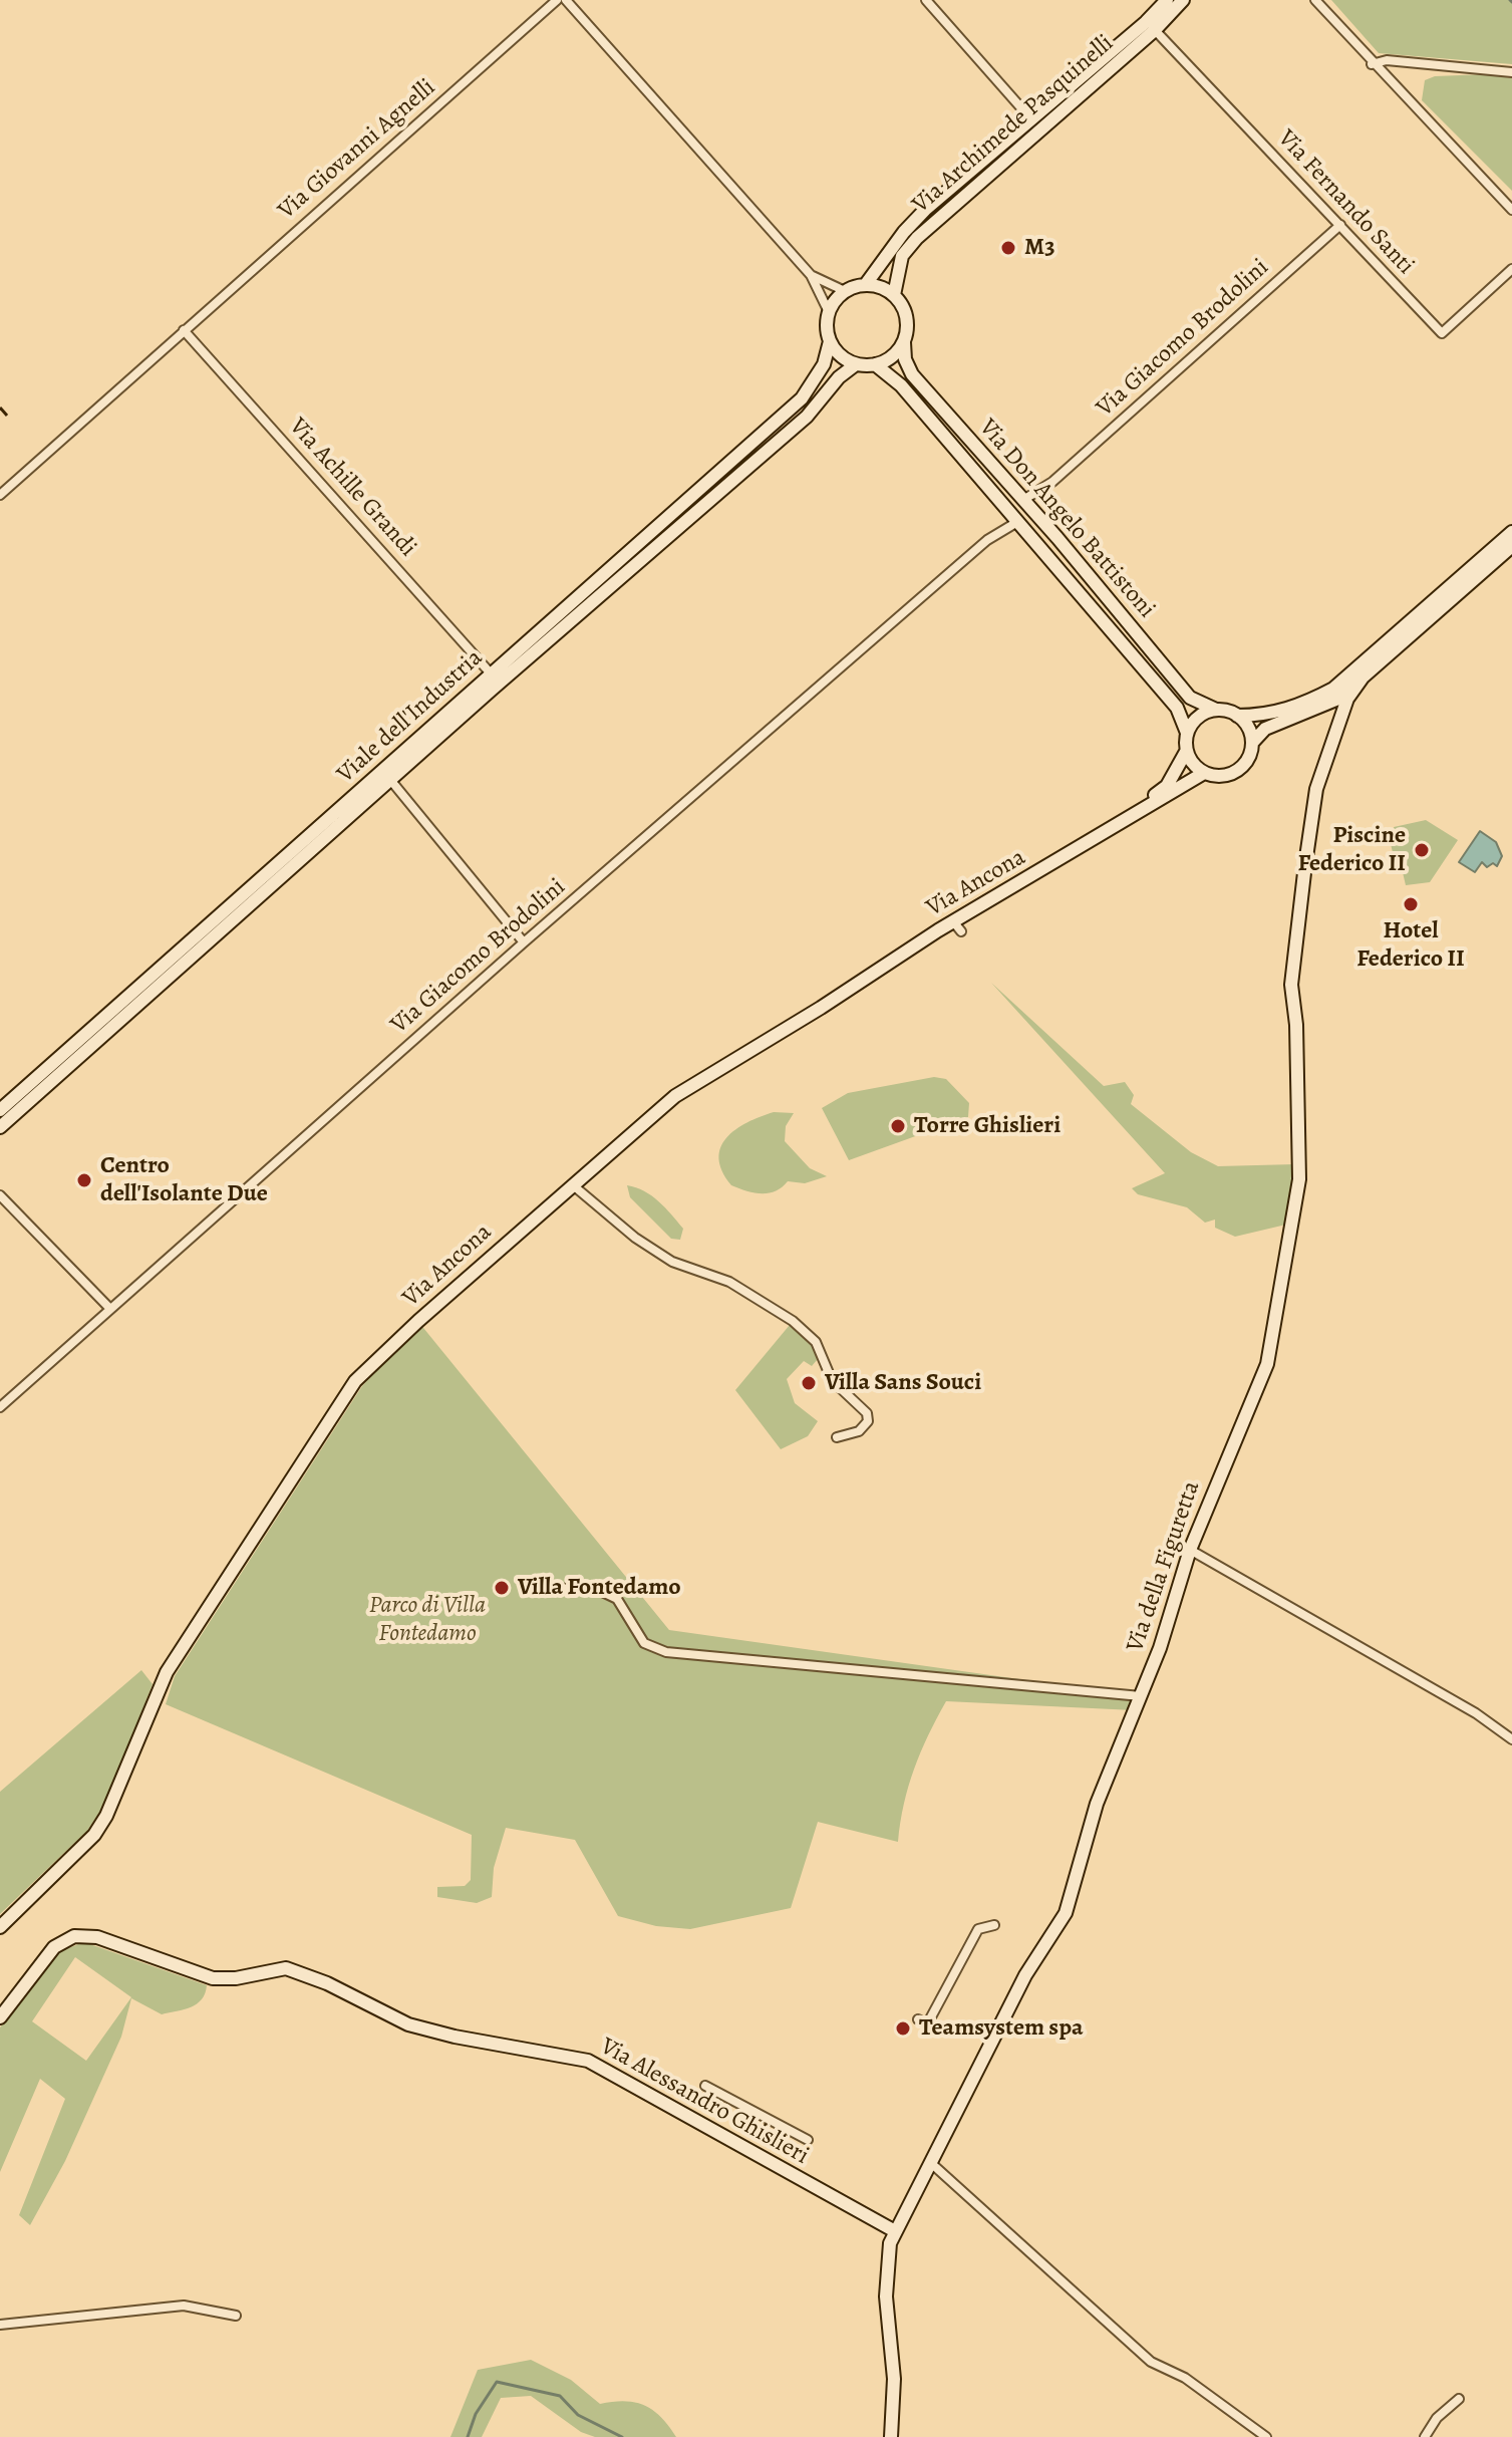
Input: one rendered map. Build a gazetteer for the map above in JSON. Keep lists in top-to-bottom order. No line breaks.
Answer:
{"streets":{"main road":["Via Archimede Pasquinelli","Via Don Angelo Battistoni","Viale dell'Industria","Via Ancona","Via della Figuretta","Via Alessandro Ghislieri"],"street":["Via Giovanni Agnelli","Via Fernando Santi","Via Giacomo Brodolini","Via Achille Grandi"]},"crossings":[["Via Archimede Pasquinelli","Via Fernando Santi"],["Via Archimede Pasquinelli","Via Don Angelo Battistoni"],["Via Archimede Pasquinelli","Viale dell'Industria"],["Via Giovanni Agnelli","Via Achille Grandi"],["Via Fernando Santi","Via Giacomo Brodolini"],["Via Giacomo Brodolini","Via Don Angelo Battistoni"],["Via Giacomo Brodolini","Viale dell'Industria"],["Via Achille Grandi","Viale dell'Industria"],["Via Don Angelo Battistoni","Viale dell'Industria"],["Via Don Angelo Battistoni","Via Ancona"],["Via Ancona","Via della Figuretta"],["Via della Figuretta","Via Alessandro Ghislieri"]],"parks":["Parco di Villa Fontedamo"],"places":["M3","Piscine Federico II","Hotel Federico II","Torre Ghislieri","Centro dell'Isolante Due","Villa Sans Souci","Villa Fontedamo","Teamsystem spa"]}
